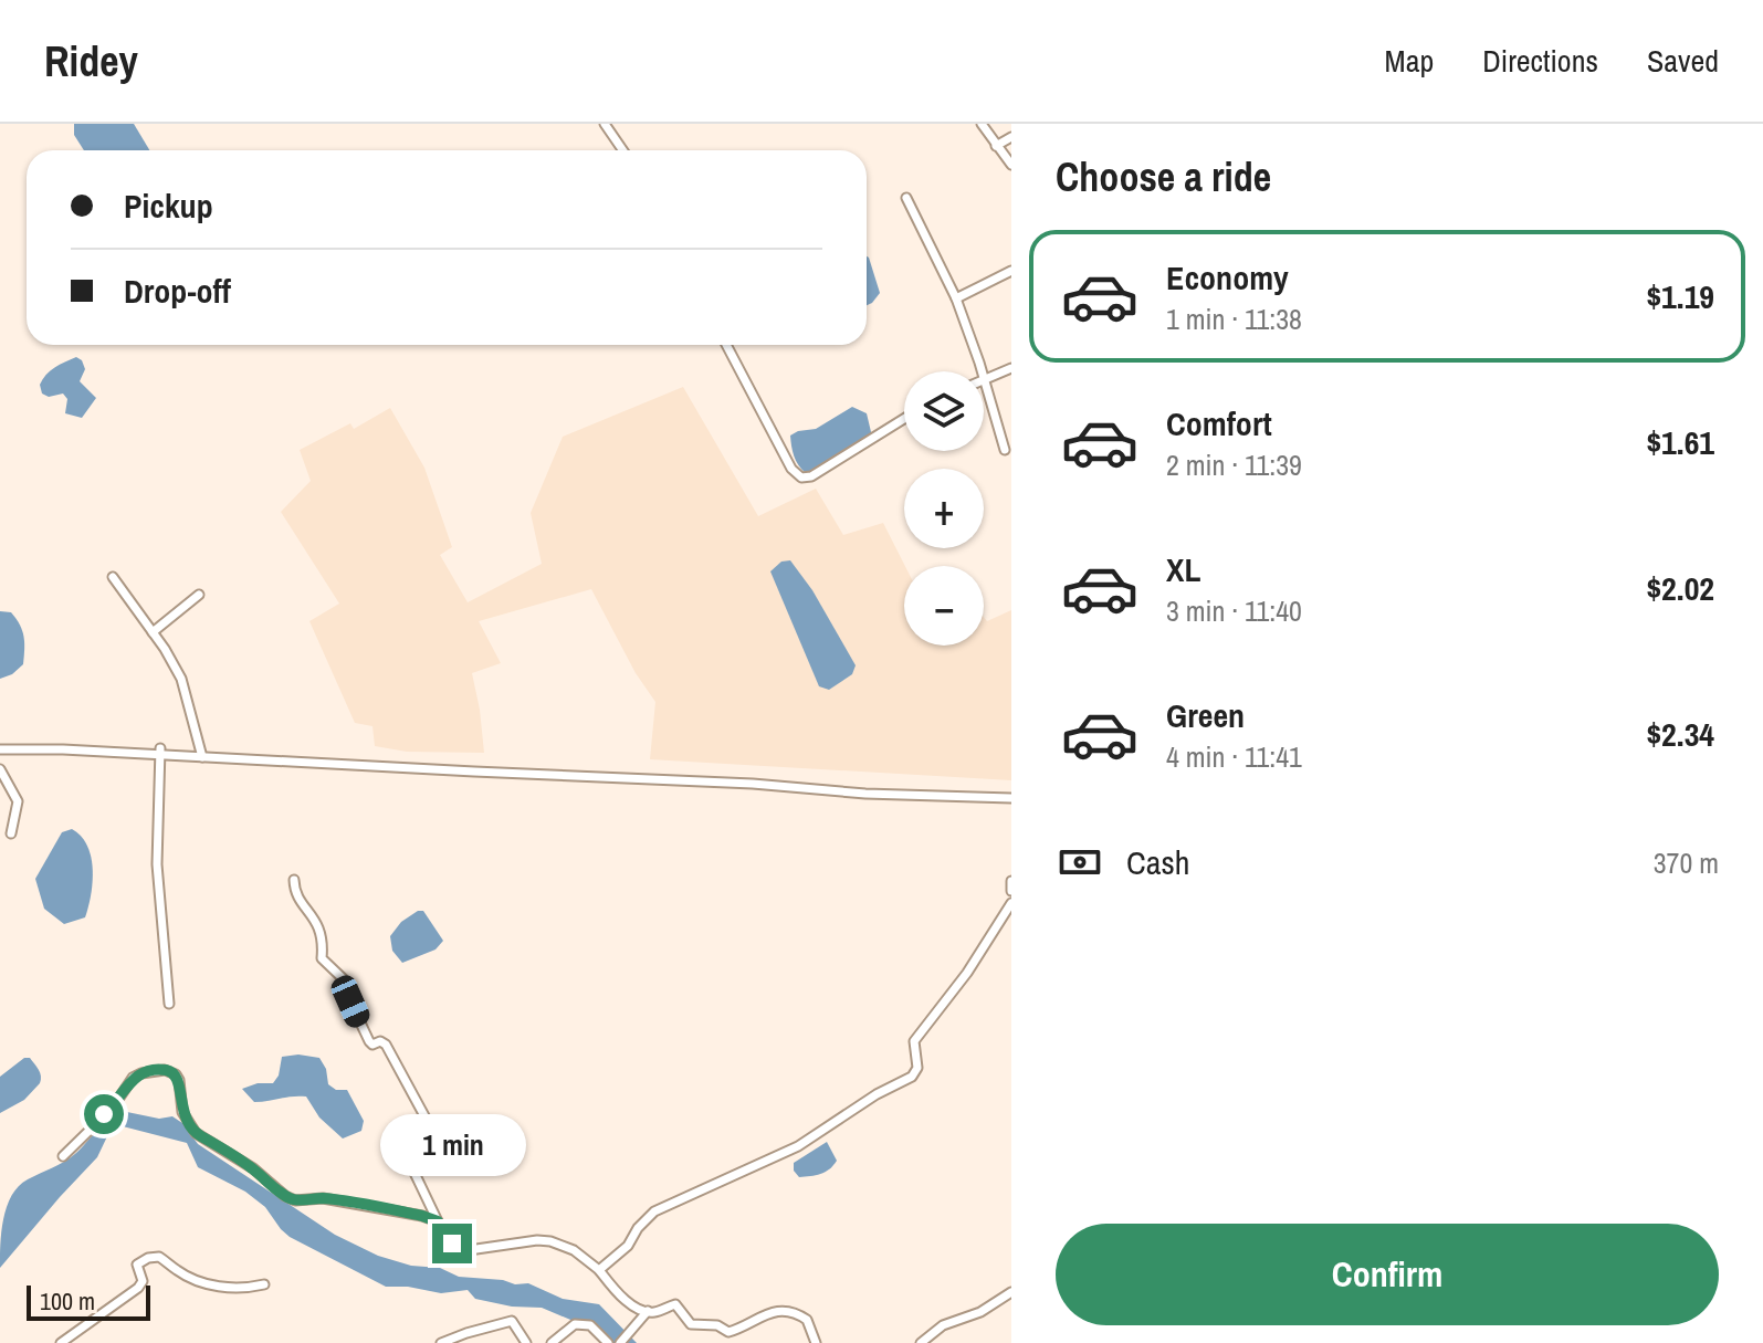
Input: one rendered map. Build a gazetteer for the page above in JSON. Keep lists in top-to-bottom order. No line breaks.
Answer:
{"scale_bar":"100 m","page":{"header":"Ridey","nav":["Map","Directions","Saved"],"heading":"Choose a ride","banner":["Pickup","Drop-off"],"list":[{"name":"Economy","note":"1 min · 11:38","value":"$1.19"},{"name":"Comfort","note":"2 min · 11:39","value":"$1.61"},{"name":"XL","note":"3 min · 11:40","value":"$2.02"},{"name":"Green","note":"4 min · 11:41","value":"$2.34"}],"map_buttons":["+","−"],"pay":["Cash","370 m"],"bubble":"1 min","buttons":"Confirm","scale":"100 m"}}
